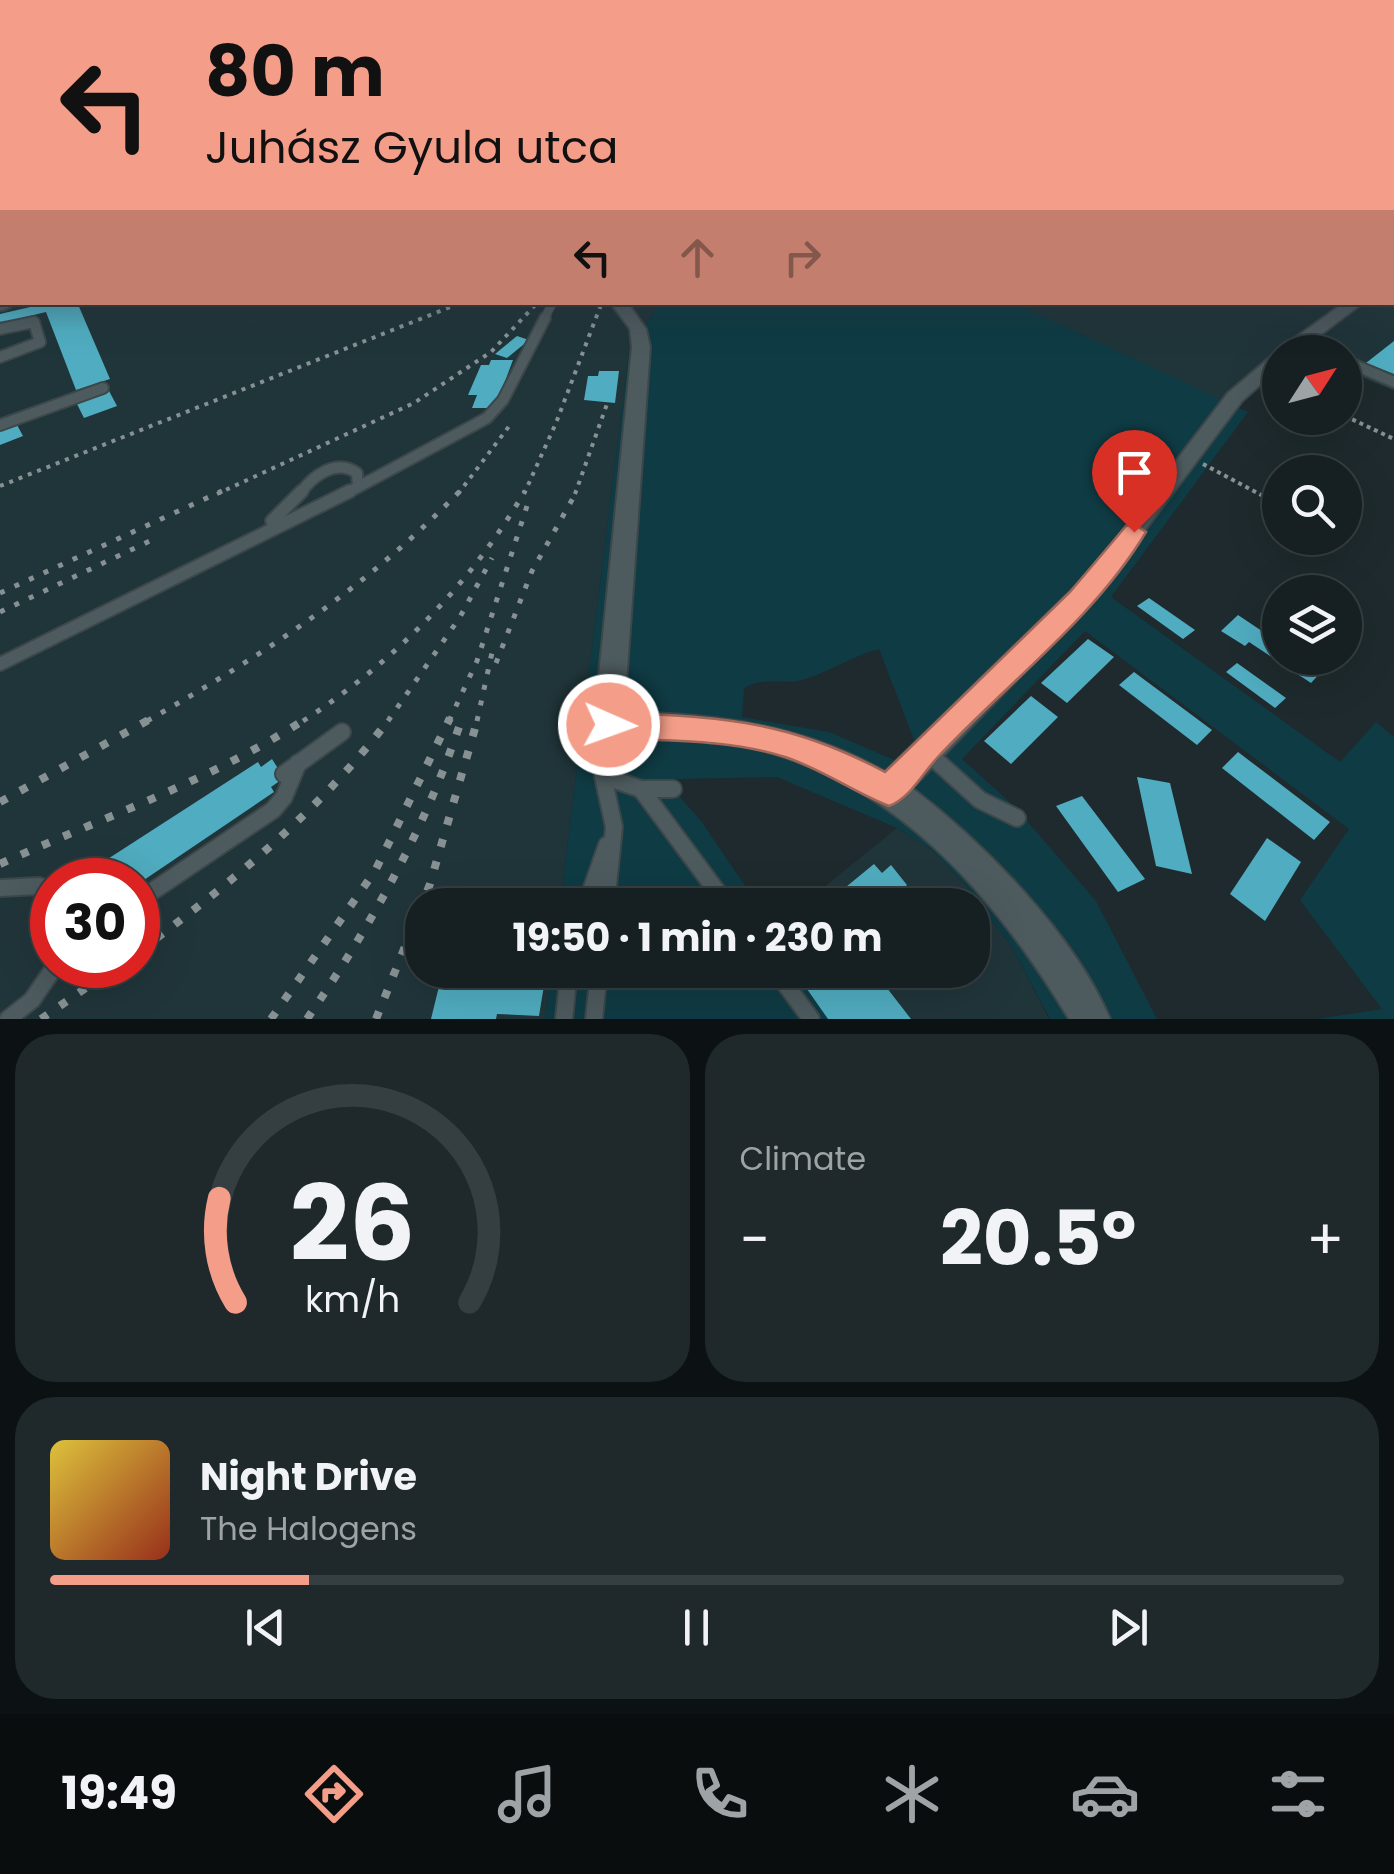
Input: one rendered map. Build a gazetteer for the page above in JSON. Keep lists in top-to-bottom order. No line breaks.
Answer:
{"north":"top right","page":{"turn":["80 m","Juhász Gyula utca"],"limit":"30","trip":"19:50 · 1 min · 230 m","tile":"Climate","heat":["−","20.5°","+"],"song":["Night Drive","The Halogens"],"tabs":"19:49","gauge":["26","km/h"]}}
